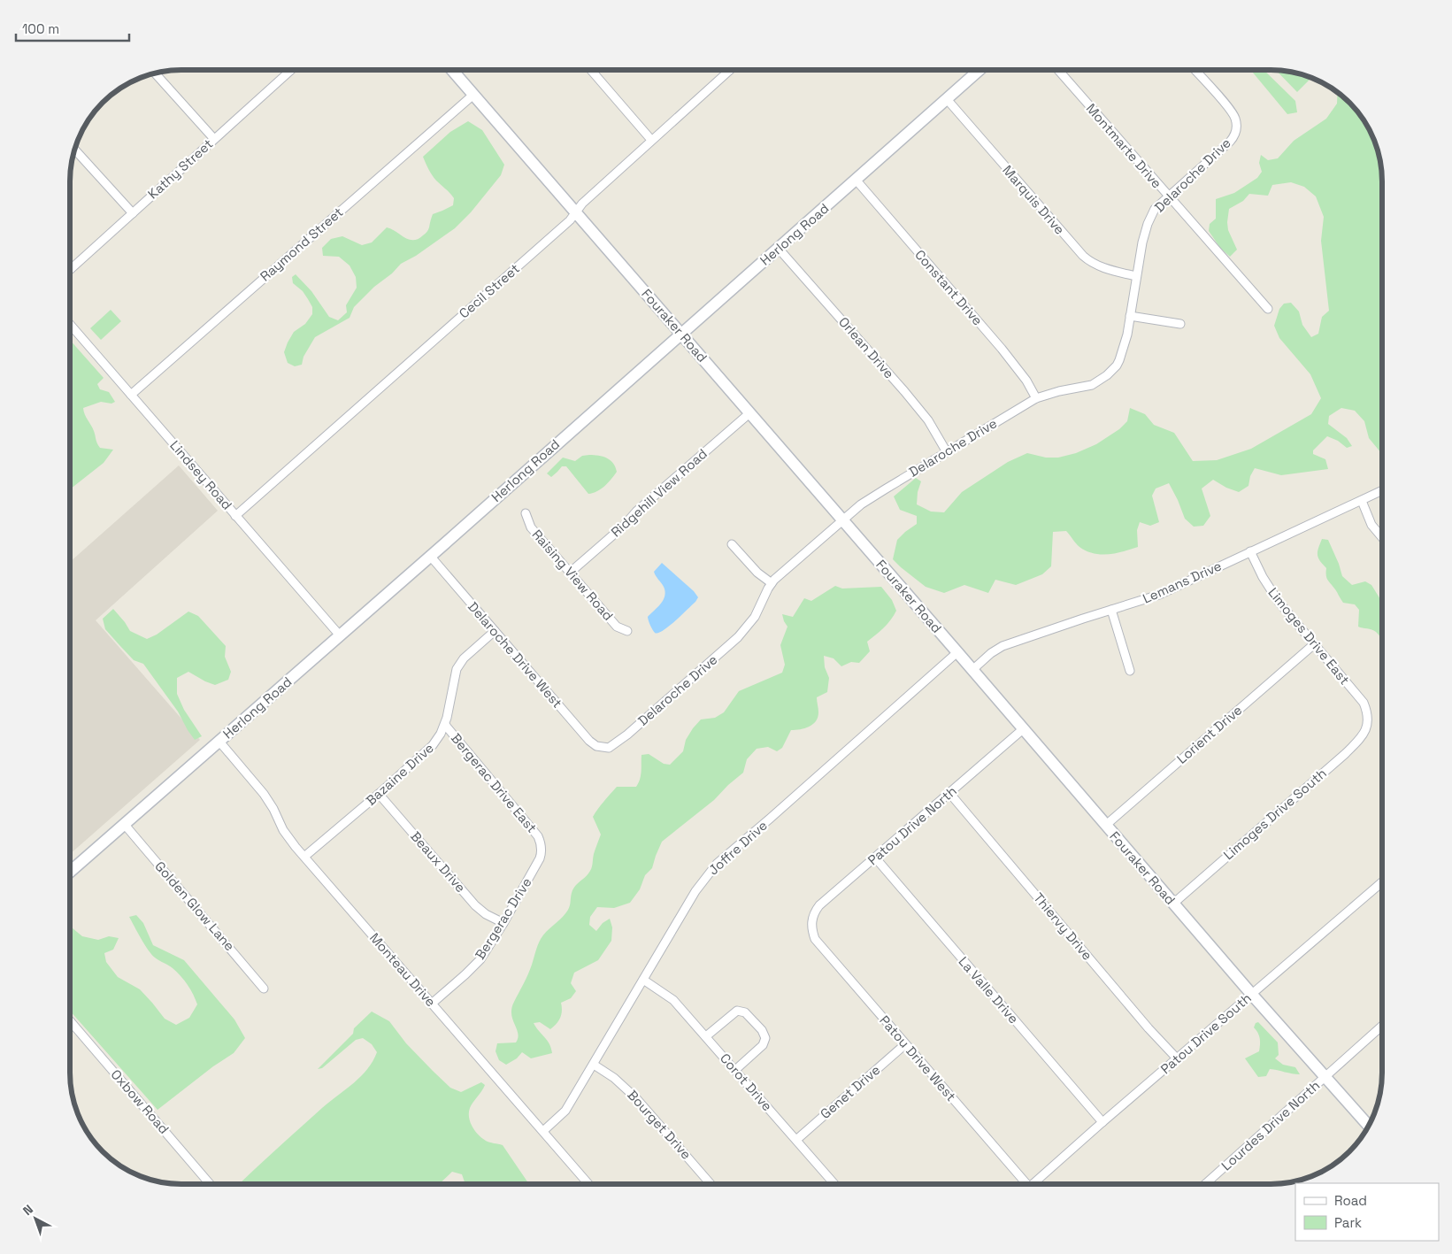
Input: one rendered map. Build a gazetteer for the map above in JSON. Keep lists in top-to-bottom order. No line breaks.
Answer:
{"streets":{"main road":["Herlong Road","Fouraker Road"],"street":["Montmarte Drive","Kathy Street","Delaroche Drive","Marquis Drive","Raymond Street","Constant Drive","Cecil Street","Orlean Drive","Lindsey Road","Ridgehill View Road","Raising View Road","Lemans Drive","Limoges Drive East","Delaroche Drive West","Lorient Drive","Bazaine Drive","Bergerac Drive East","Limoges Drive South","Patou Drive North","Joffre Drive","Beaux Drive","Golden Glow Lane","Bergerac Drive","Thiervy Drive","Monteau Drive","La Valle Drive","Patou Drive South","Patou Drive West","Corot Drive","Genet Drive","Oxbow Road","Bourget Drive","Lourdes Drive North"]},"crossings":[["Montmarte Drive","Delaroche Drive"],["Delaroche Drive","Marquis Drive"],["Delaroche Drive","Constant Drive"],["Delaroche Drive","Fouraker Road"],["Delaroche Drive","Orlean Drive"],["Delaroche Drive","Delaroche Drive West"],["Marquis Drive","Herlong Road"],["Herlong Road","Constant Drive"],["Herlong Road","Fouraker Road"],["Herlong Road","Orlean Drive"],["Herlong Road","Lindsey Road"],["Herlong Road","Delaroche Drive West"],["Herlong Road","Golden Glow Lane"],["Herlong Road","Monteau Drive"],["Raymond Street","Fouraker Road"],["Raymond Street","Lindsey Road"],["Cecil Street","Fouraker Road"],["Cecil Street","Lindsey Road"],["Fouraker Road","Ridgehill View Road"],["Fouraker Road","Lemans Drive"],["Fouraker Road","Lorient Drive"],["Fouraker Road","Limoges Drive South"],["Fouraker Road","Patou Drive North"],["Fouraker Road","Joffre Drive"],["Fouraker Road","Patou Drive South"],["Fouraker Road","Lourdes Drive North"],["Ridgehill View Road","Raising View Road"],["Lemans Drive","Limoges Drive East"],["Limoges Drive East","Lorient Drive"],["Limoges Drive East","Limoges Drive South"],["Delaroche Drive West","Bazaine Drive"],["Bazaine Drive","Bergerac Drive East"],["Bazaine Drive","Beaux Drive"],["Bazaine Drive","Monteau Drive"],["Bergerac Drive East","Bergerac Drive"],["Patou Drive North","Thiervy Drive"],["Patou Drive North","La Valle Drive"],["Patou Drive North","Patou Drive West"],["Joffre Drive","Monteau Drive"],["Joffre Drive","Corot Drive"],["Joffre Drive","Bourget Drive"],["Beaux Drive","Bergerac Drive"],["Bergerac Drive","Monteau Drive"],["Thiervy Drive","Patou Drive South"],["La Valle Drive","Patou Drive South"],["Patou Drive West","Genet Drive"],["Corot Drive","Genet Drive"]],"legend":["Road","Park"],"scale_bar":"100 m","north":"top left"}
